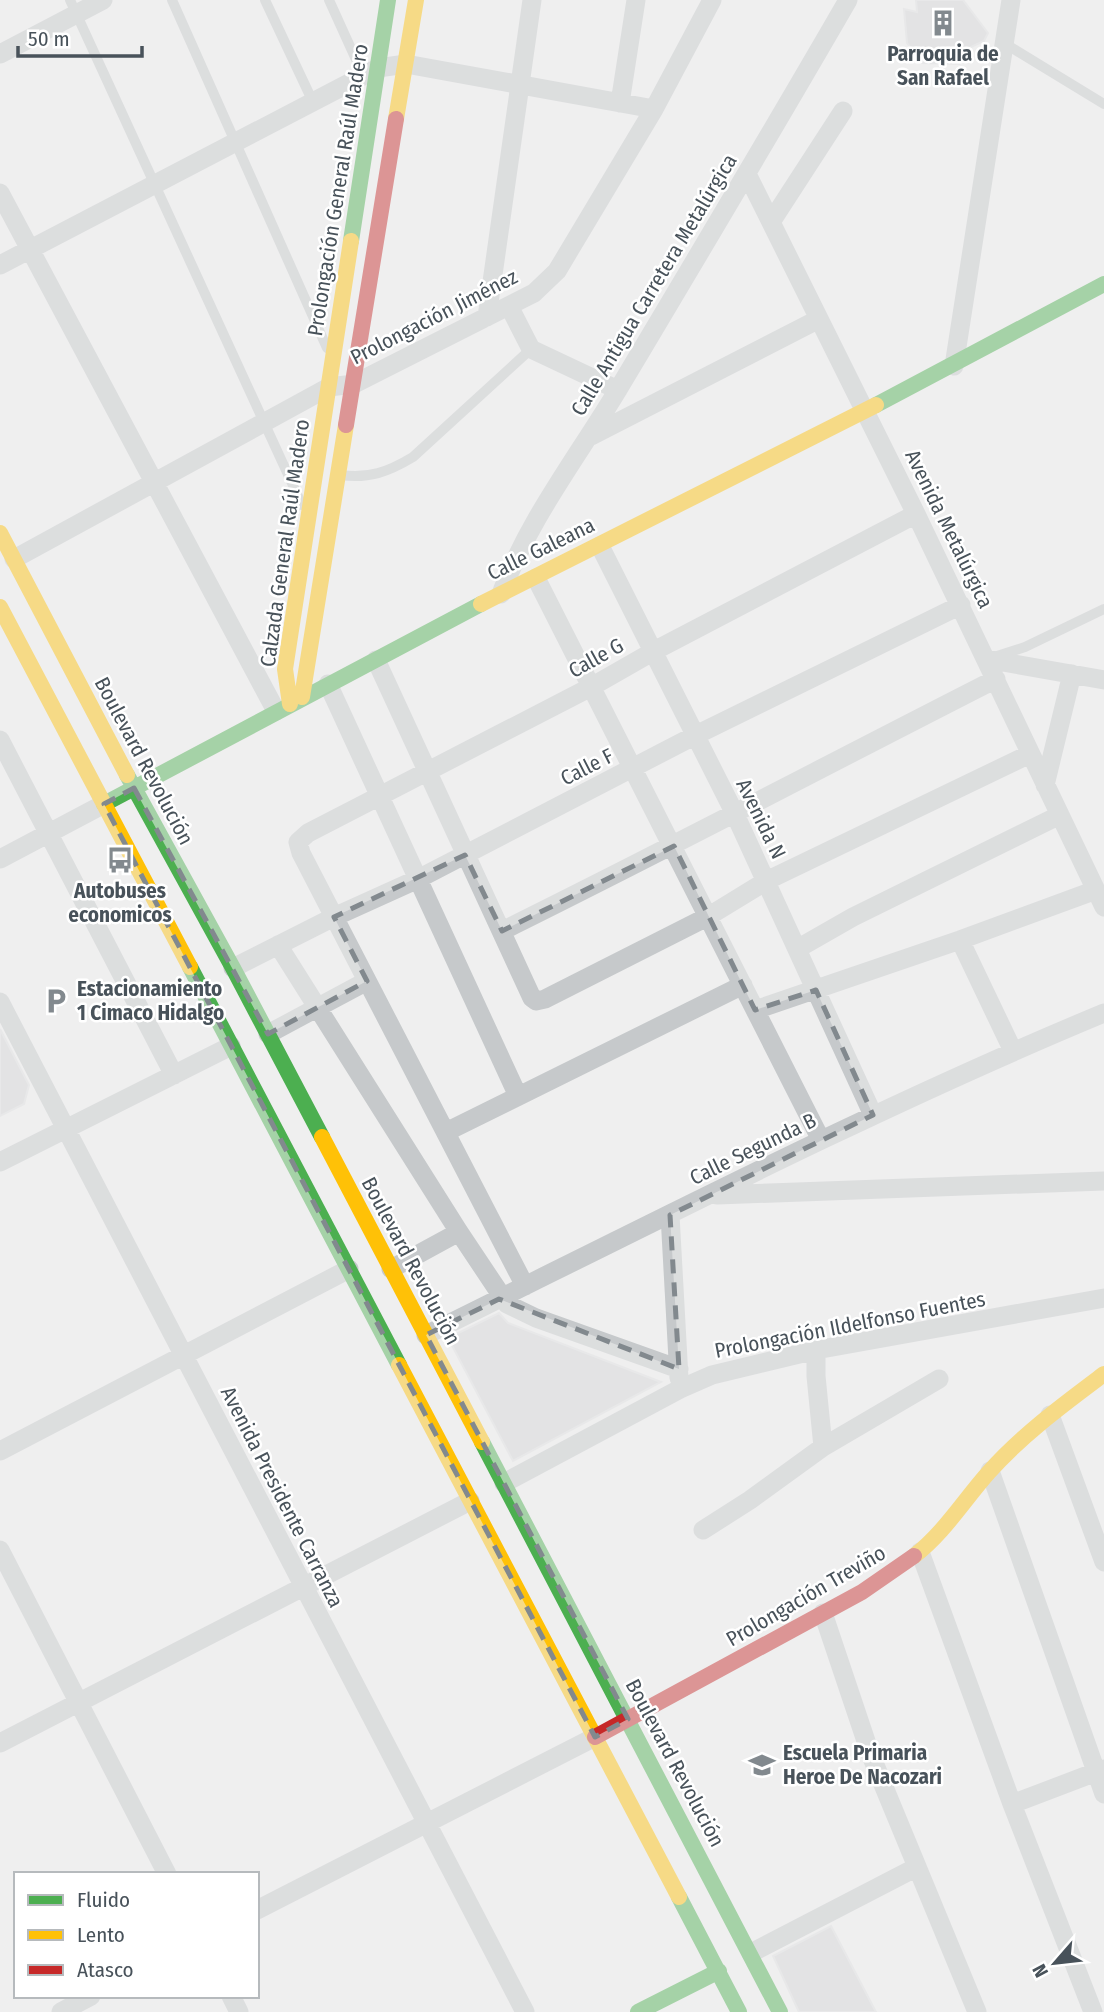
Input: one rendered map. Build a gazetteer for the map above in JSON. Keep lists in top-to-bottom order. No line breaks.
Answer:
{"streets":{"main road":["Prolongación General Raúl Madero","Calzada General Raúl Madero","Calle Galeana","Boulevard Revolución","Prolongación Treviño"],"street":["Calle Antigua Carretera Metalúrgica","Prolongación Jiménez","Avenida Metalúrgica","Calle G","Calle F","Avenida N","Calle Segunda B","Prolongación Ildelfonso Fuentes","Avenida Presidente Carranza"]},"crossings":[["Prolongación General Raúl Madero","Prolongación Jiménez"],["Prolongación General Raúl Madero","Calzada General Raúl Madero"],["Calle Antigua Carretera Metalúrgica","Avenida Metalúrgica"],["Calle Antigua Carretera Metalúrgica","Calle Galeana"],["Prolongación Jiménez","Calzada General Raúl Madero"],["Prolongación Jiménez","Boulevard Revolución"],["Avenida Metalúrgica","Calle Galeana"],["Avenida Metalúrgica","Calle G"],["Avenida Metalúrgica","Calle F"],["Calzada General Raúl Madero","Calle Galeana"],["Calle Galeana","Boulevard Revolución"],["Calle Galeana","Avenida N"],["Calle G","Calle F"],["Calle G","Avenida N"],["Boulevard Revolución","Calle F"],["Boulevard Revolución","Calle Segunda B"],["Boulevard Revolución","Prolongación Ildelfonso Fuentes"],["Boulevard Revolución","Prolongación Treviño"],["Calle F","Avenida N"],["Avenida N","Calle Segunda B"]],"places":{"building":["Parroquia de San Rafael"],"bus stop":["Autobuses economicos"],"parking":["Estacionamiento 1 Cimaco Hidalgo"],"school or university":["Escuela Primaria Heroe De Nacozari"]},"legend":["Fluido","Lento","Atasco"],"scale_bar":"50 m","north":"bottom left"}
